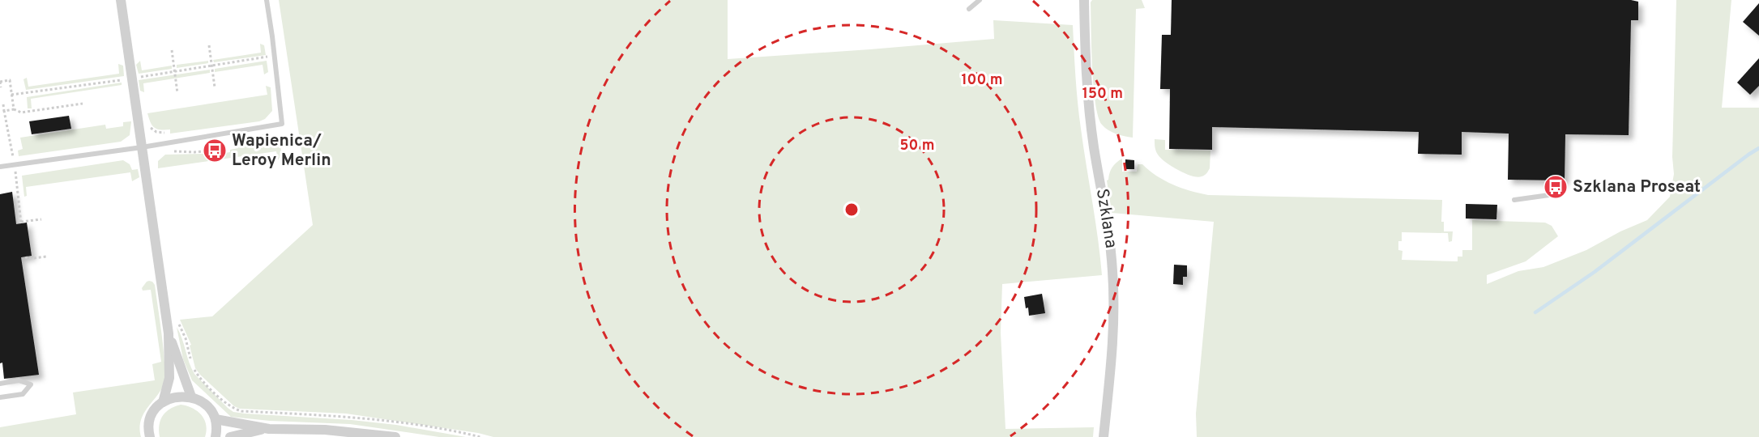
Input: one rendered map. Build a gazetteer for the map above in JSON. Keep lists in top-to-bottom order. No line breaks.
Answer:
{"streets":{"street":["Szklana"]},"places":{"bus stop":["Wapienica/ Leroy Merlin","Szklana Proseat"]},"rings":["100 m","150 m","50 m"]}
